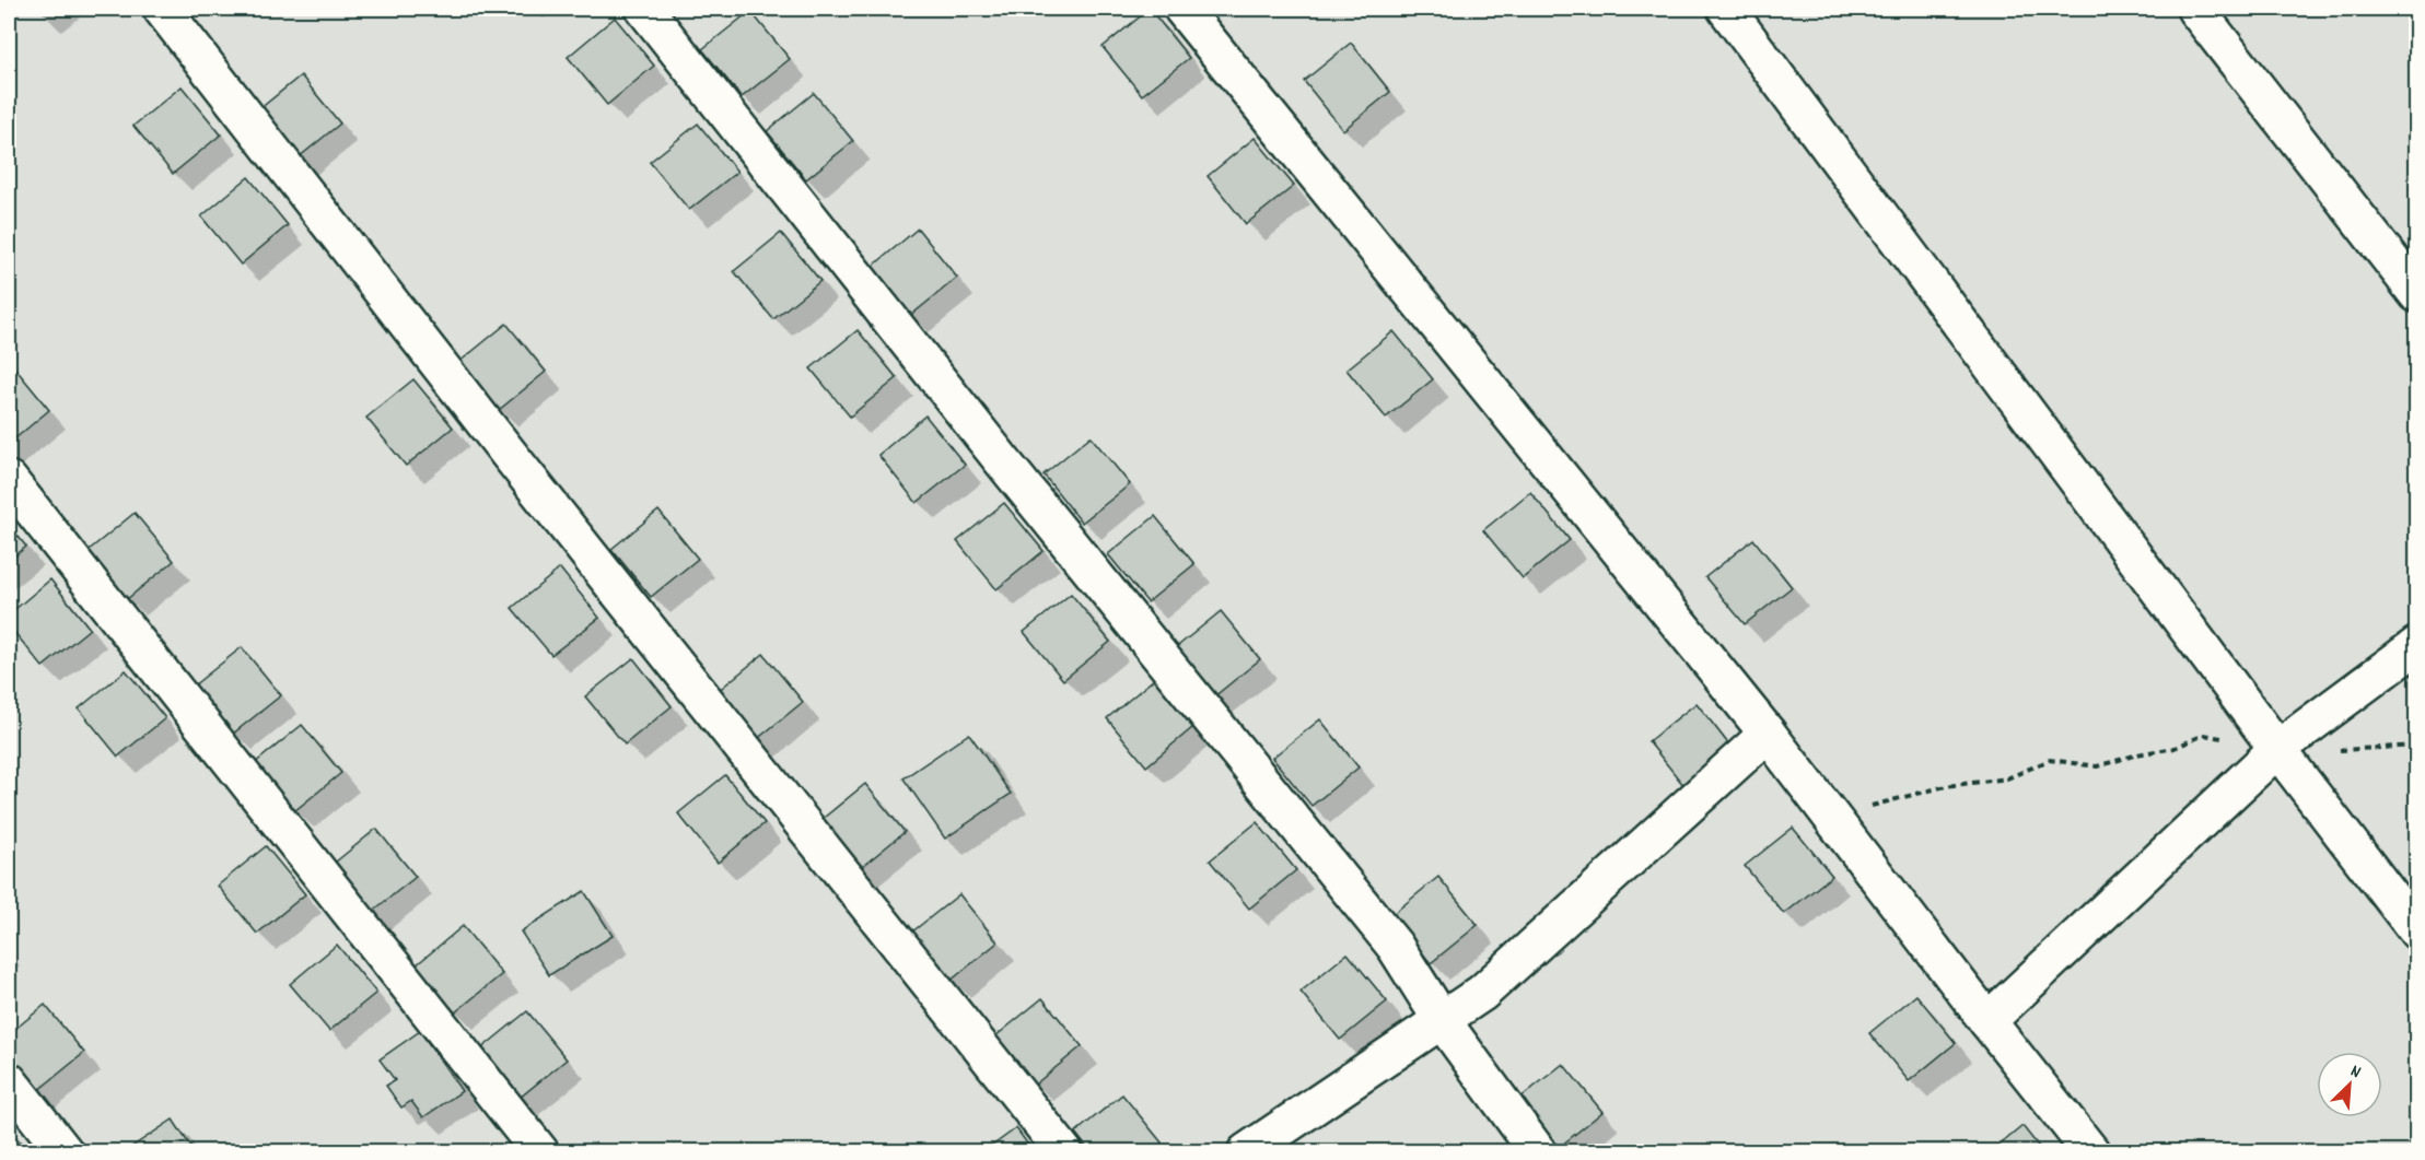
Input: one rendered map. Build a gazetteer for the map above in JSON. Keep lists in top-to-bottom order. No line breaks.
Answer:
{"north":"top right"}
